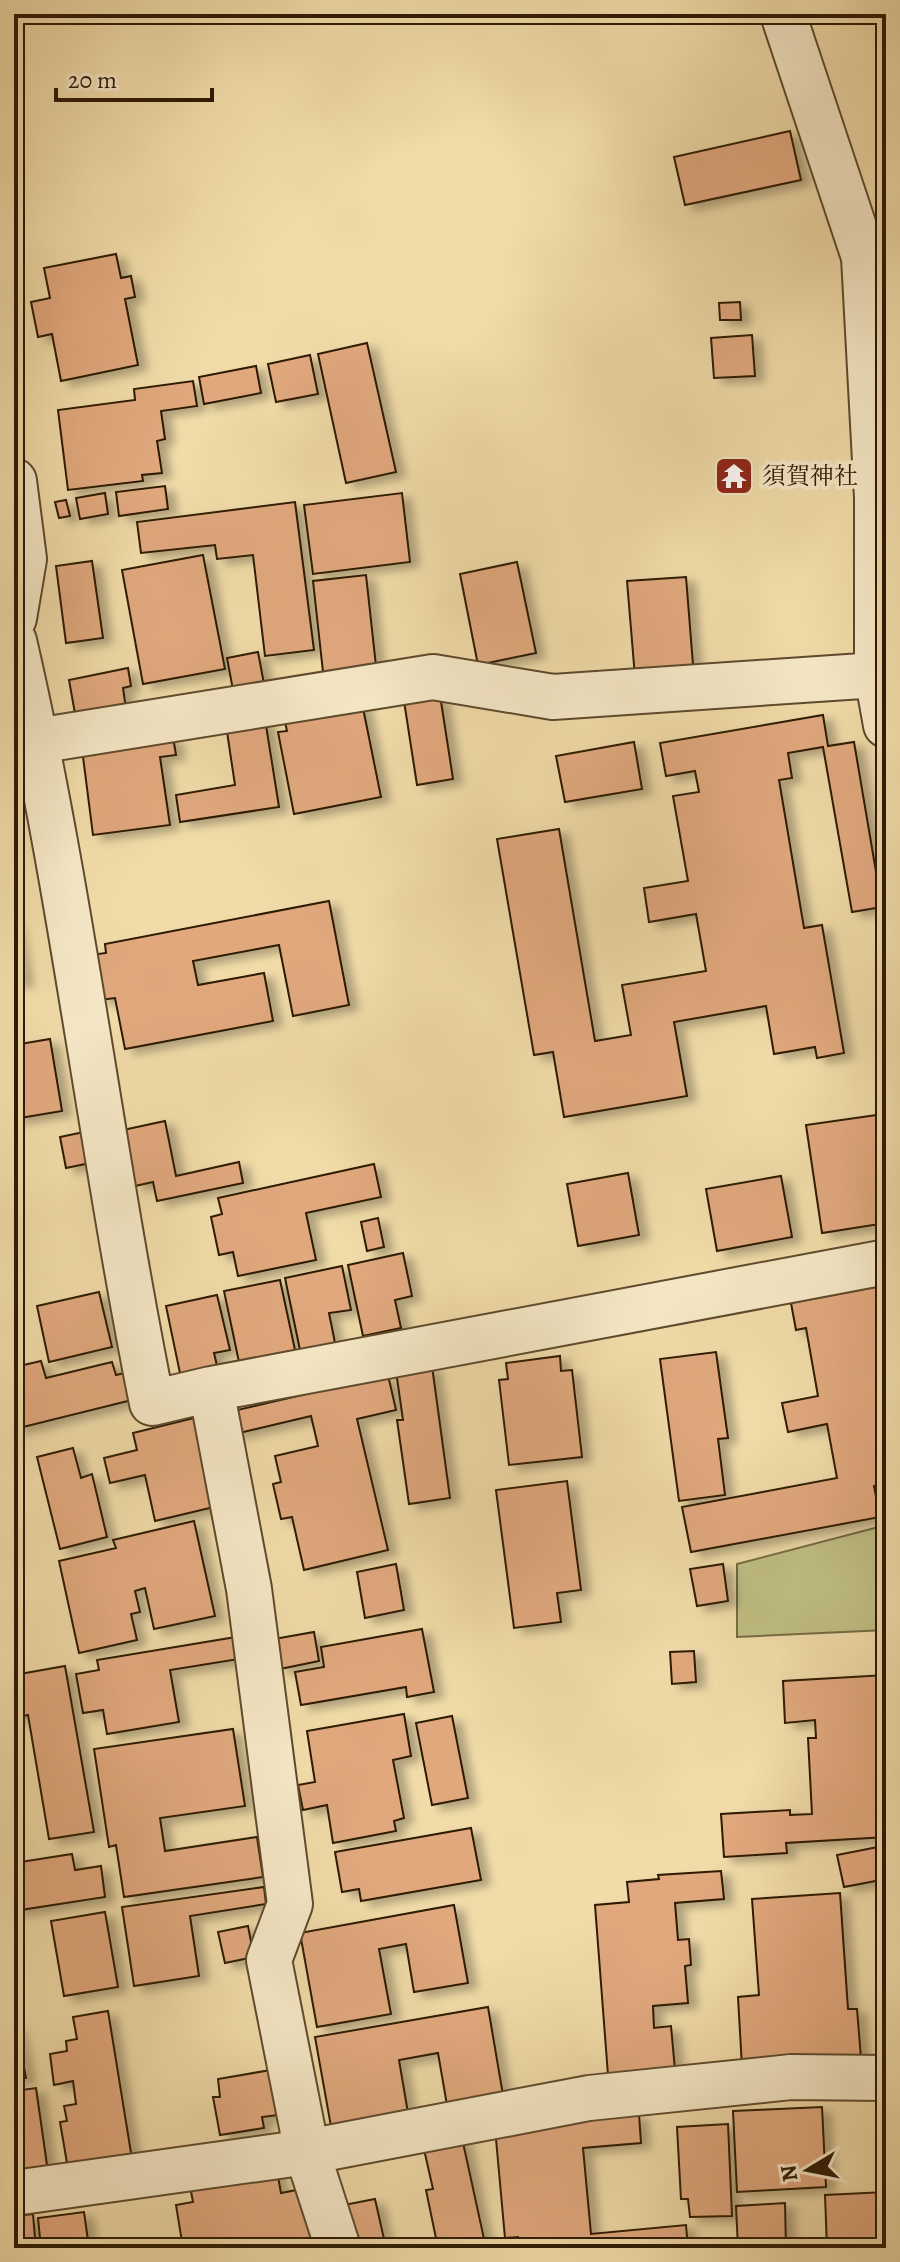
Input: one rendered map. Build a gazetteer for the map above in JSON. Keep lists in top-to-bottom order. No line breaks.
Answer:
{"places":{"temple":["須賀神社"]},"scale_bar":"20 m","north":"left"}
